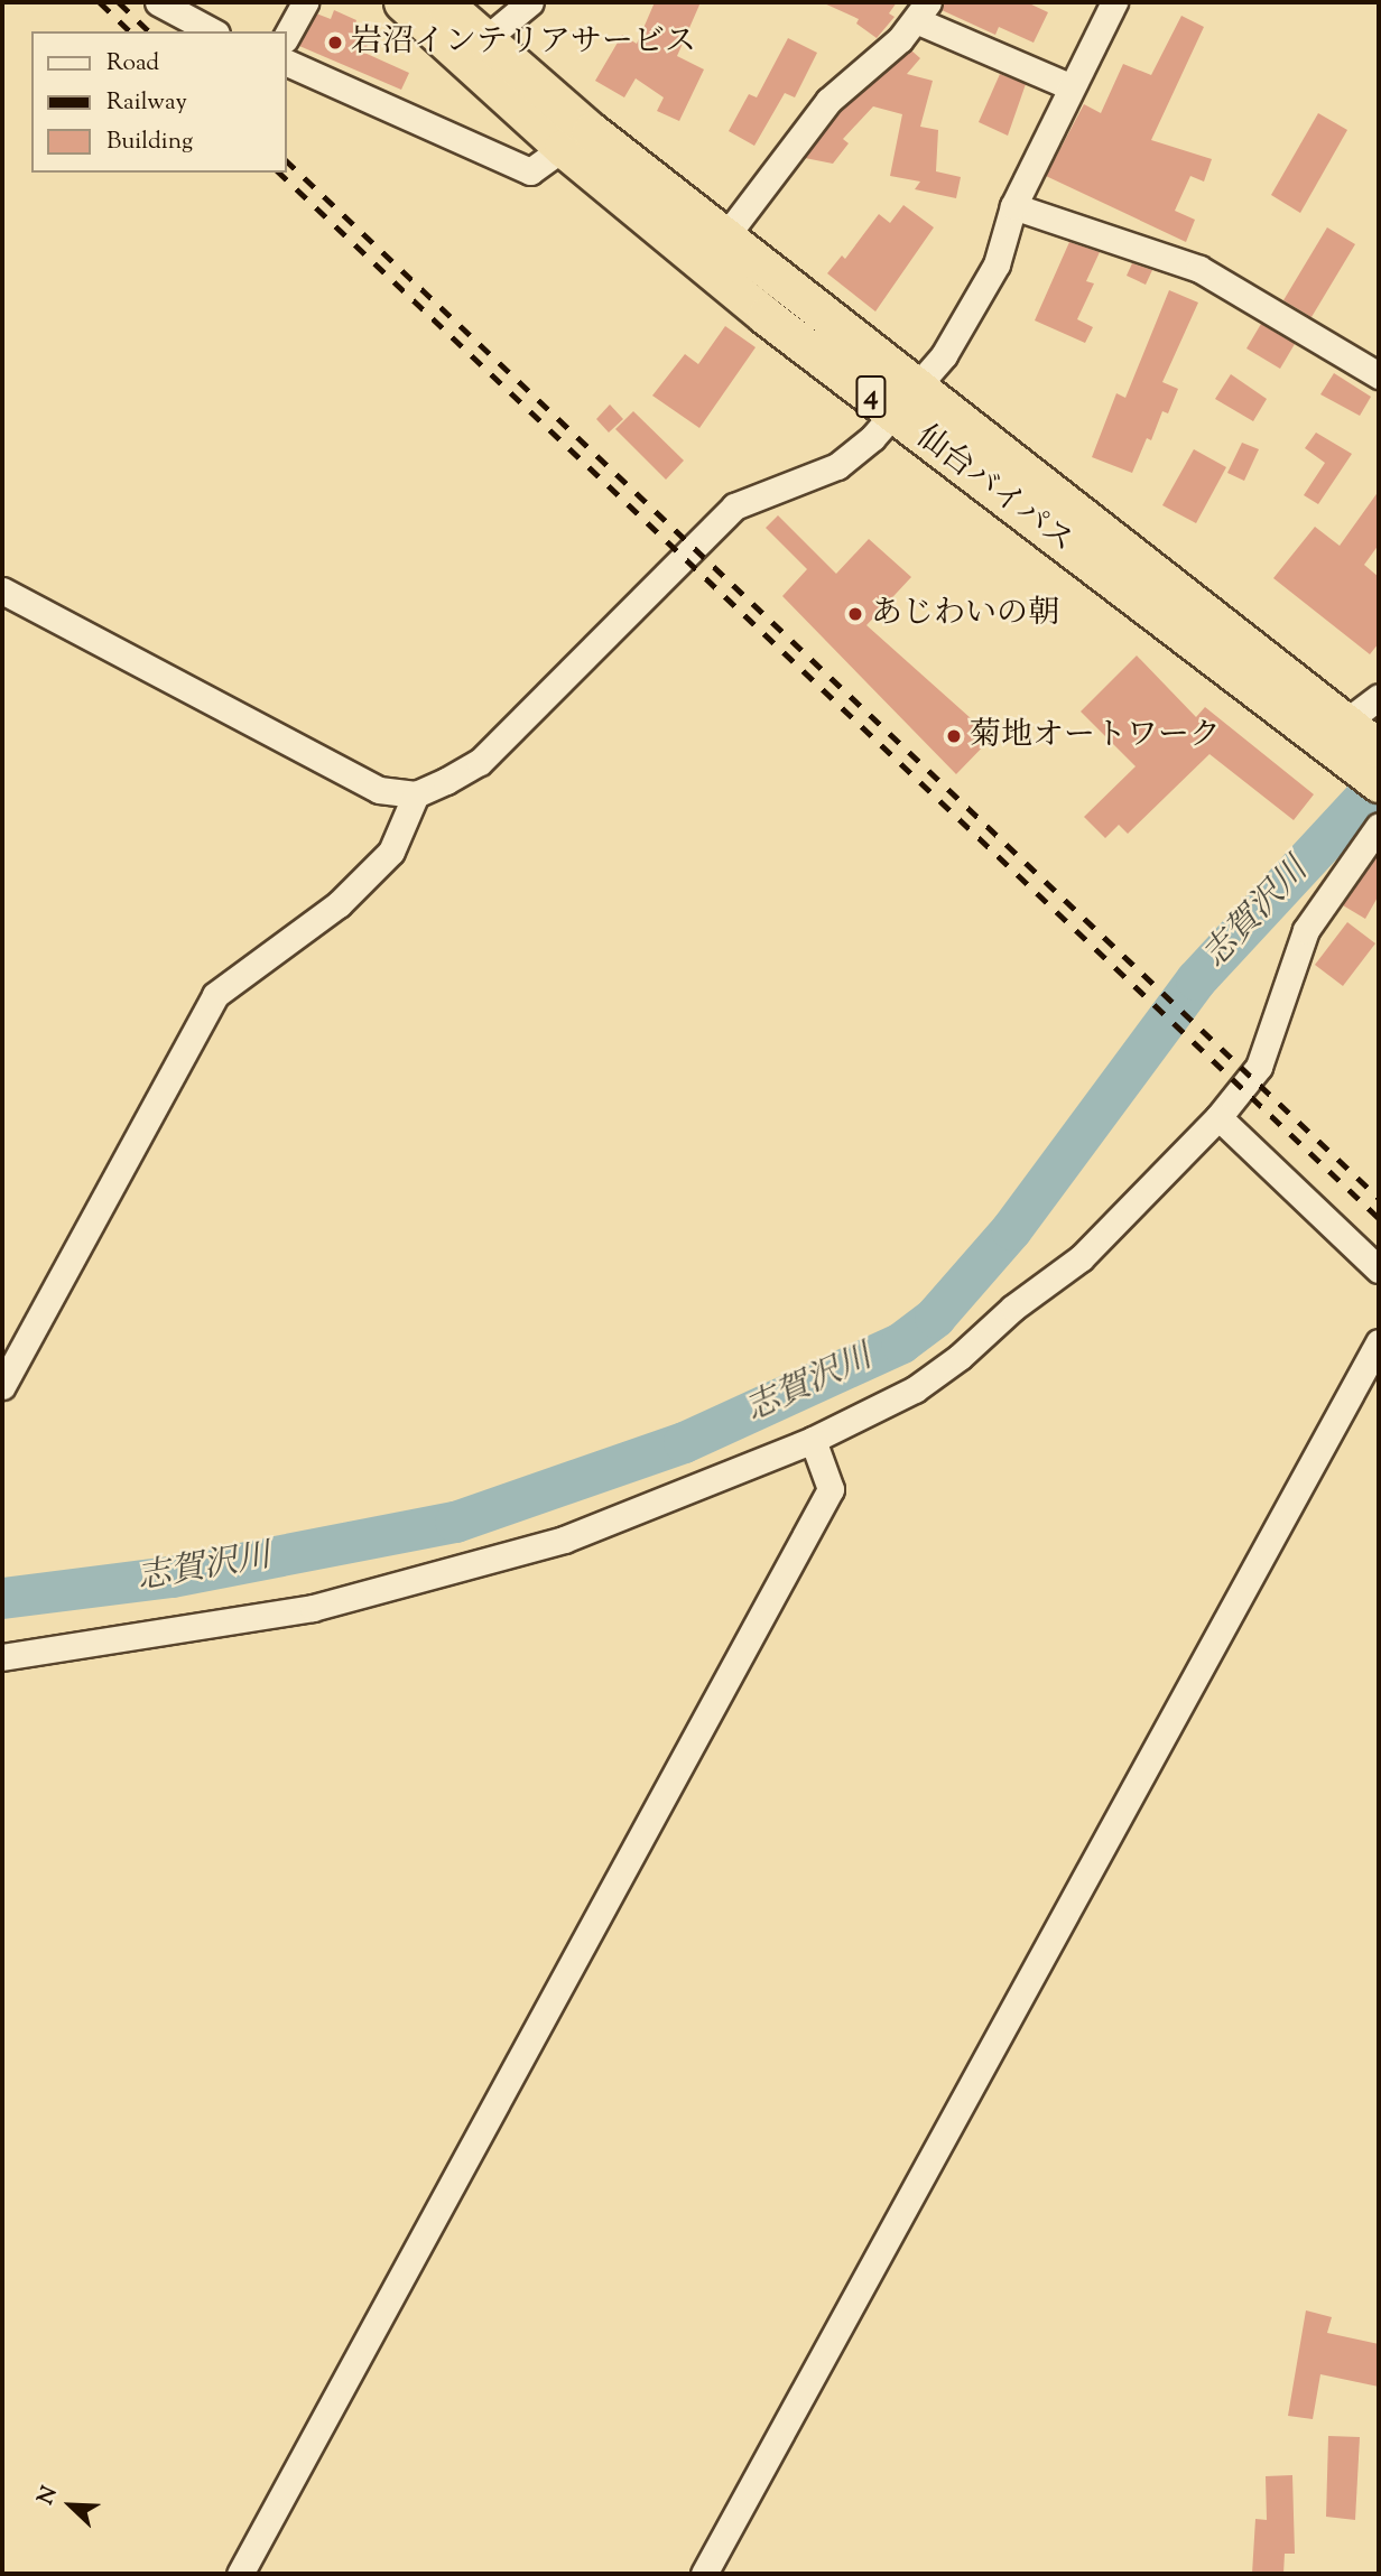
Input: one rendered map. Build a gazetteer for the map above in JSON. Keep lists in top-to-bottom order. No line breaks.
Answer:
{"streets":{"highway":["4","仙台バイパス"]},"water":["志賀沢川"],"places":["岩沼インテリアサービス","あじわいの朝","菊地オートワーク"],"legend":["Road","Railway","Building"],"north":"top left"}
